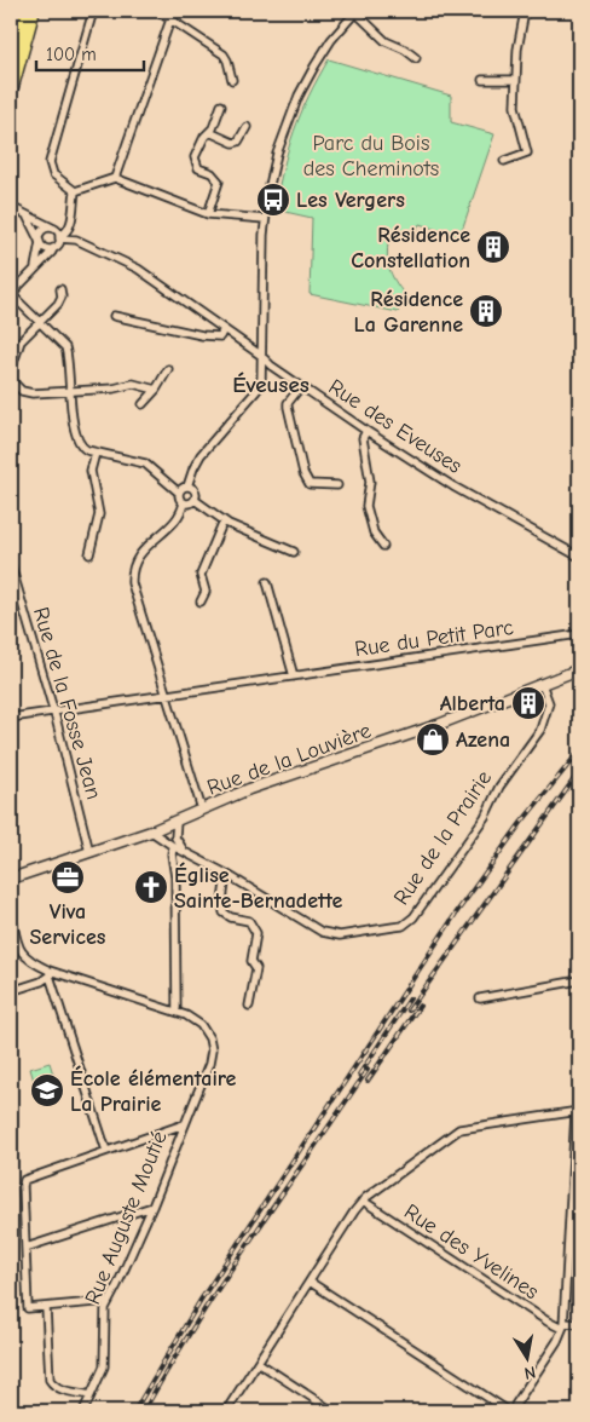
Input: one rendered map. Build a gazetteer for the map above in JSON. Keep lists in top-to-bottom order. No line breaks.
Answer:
{"streets":{"main road":["Rue de la Louvière"],"street":["Rue des Eveuses","Rue du Petit Parc","Rue de la Fosse Jean","Rue de la Prairie","Rue Auguste Moutié","Rue des Yvelines"]},"crossings":[["Rue du Petit Parc","Rue de la Fosse Jean"],["Rue de la Fosse Jean","Rue de la Louvière"],["Rue de la Louvière","Rue de la Prairie"]],"districts":["Éveuses"],"parks":["Parc du Bois des Cheminots"],"places":{"bus stop":["Les Vergers"],"building":["Résidence Constellation","Résidence La Garenne","Alberta"],"shop":["Azena"],"office":["Viva Services"],"church":["Église Sainte-Bernadette"],"school or university":["École élémentaire La Prairie"]},"scale_bar":"100 m","north":"bottom"}
